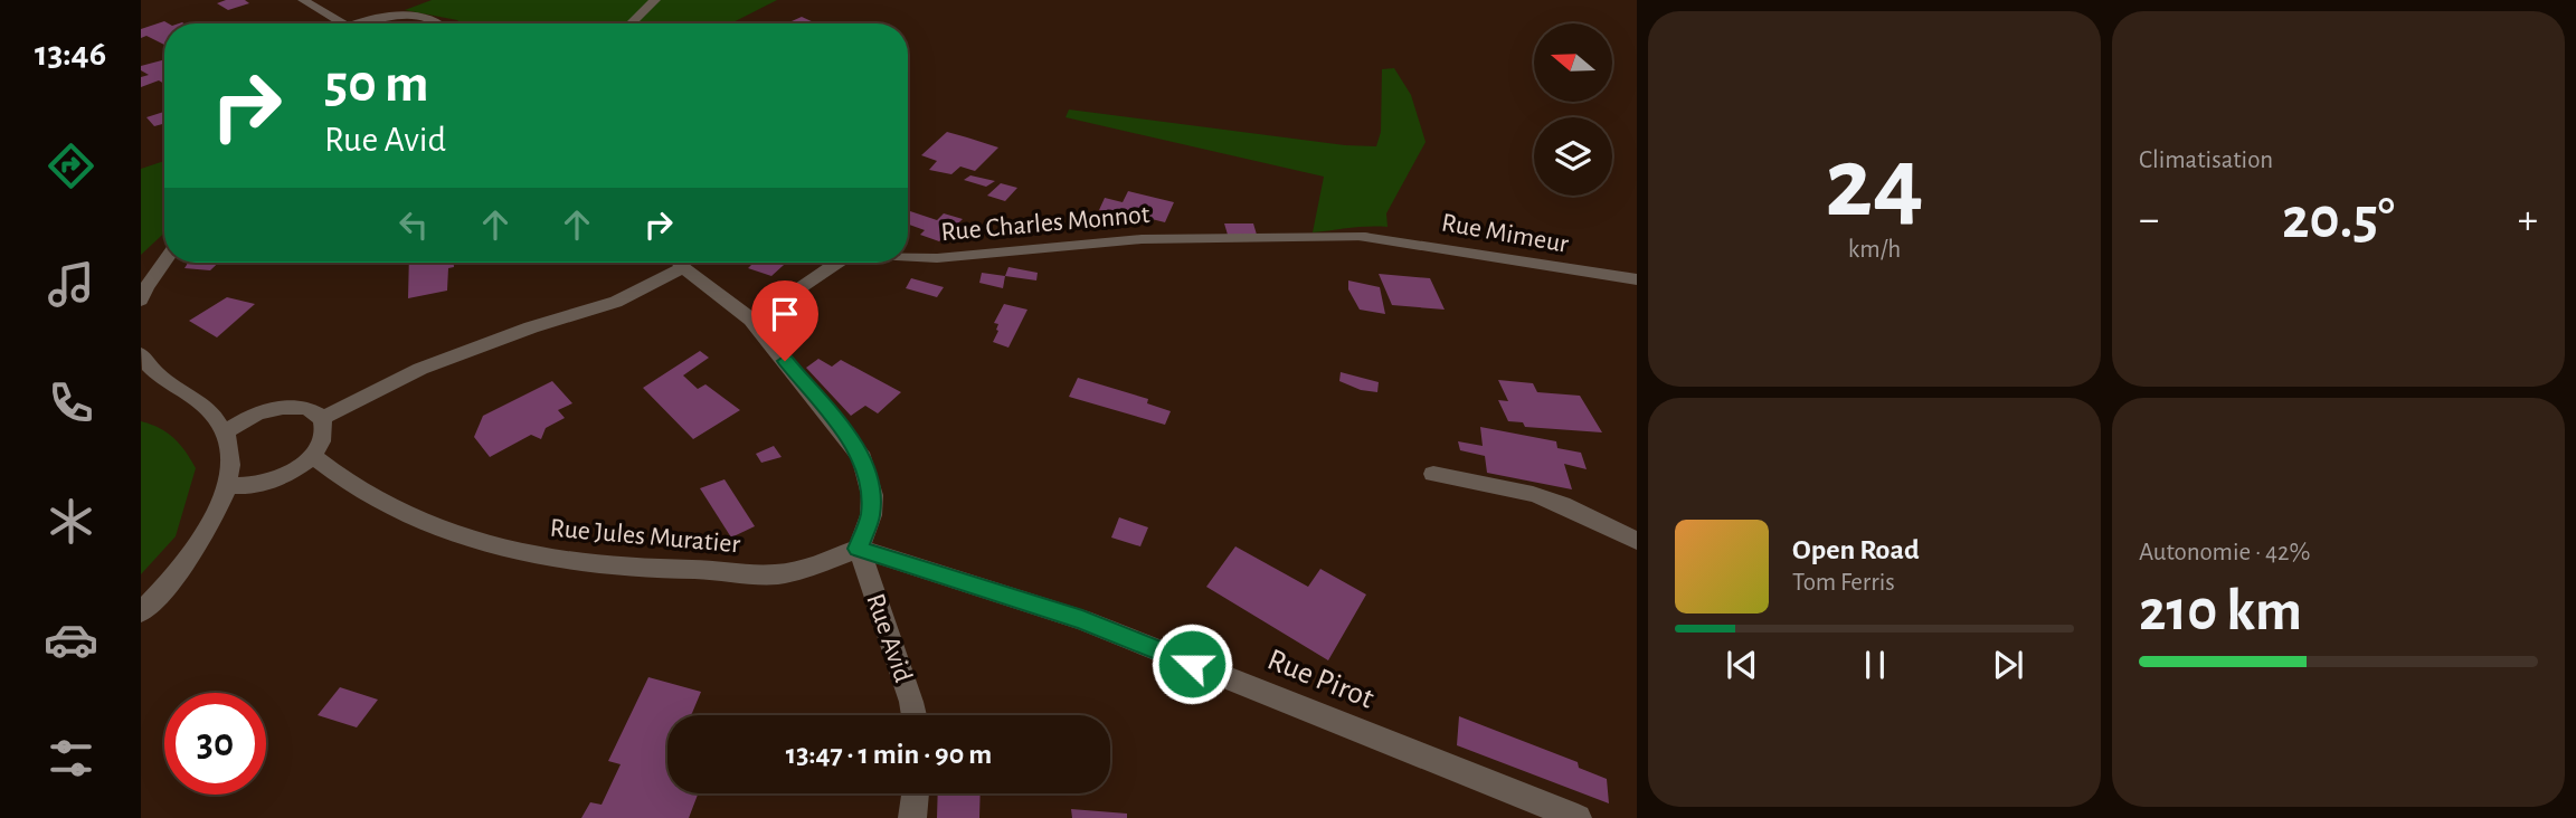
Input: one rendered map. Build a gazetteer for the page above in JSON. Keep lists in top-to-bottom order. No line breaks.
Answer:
{"streets":{"street":["Rue Charles Monnot","Rue Mimeur","Rue Jules Muratier","Rue Avid","Rue Pirot"]},"crossings":[["Rue Charles Monnot","Rue Mimeur"],["Rue Jules Muratier","Rue Avid"],["Rue Jules Muratier","Rue Pirot"],["Rue Avid","Rue Pirot"]],"north":"left","page":{"tabs":"13:46","tile":[["24","km/h"],"Climatisation",["Autonomie · 42%","210 km"]],"turn":["50 m","Rue Avid"],"heat":["−","20.5°","+"],"song":["Open Road","Tom Ferris"],"limit":"30","trip":"13:47 · 1 min · 90 m"}}
